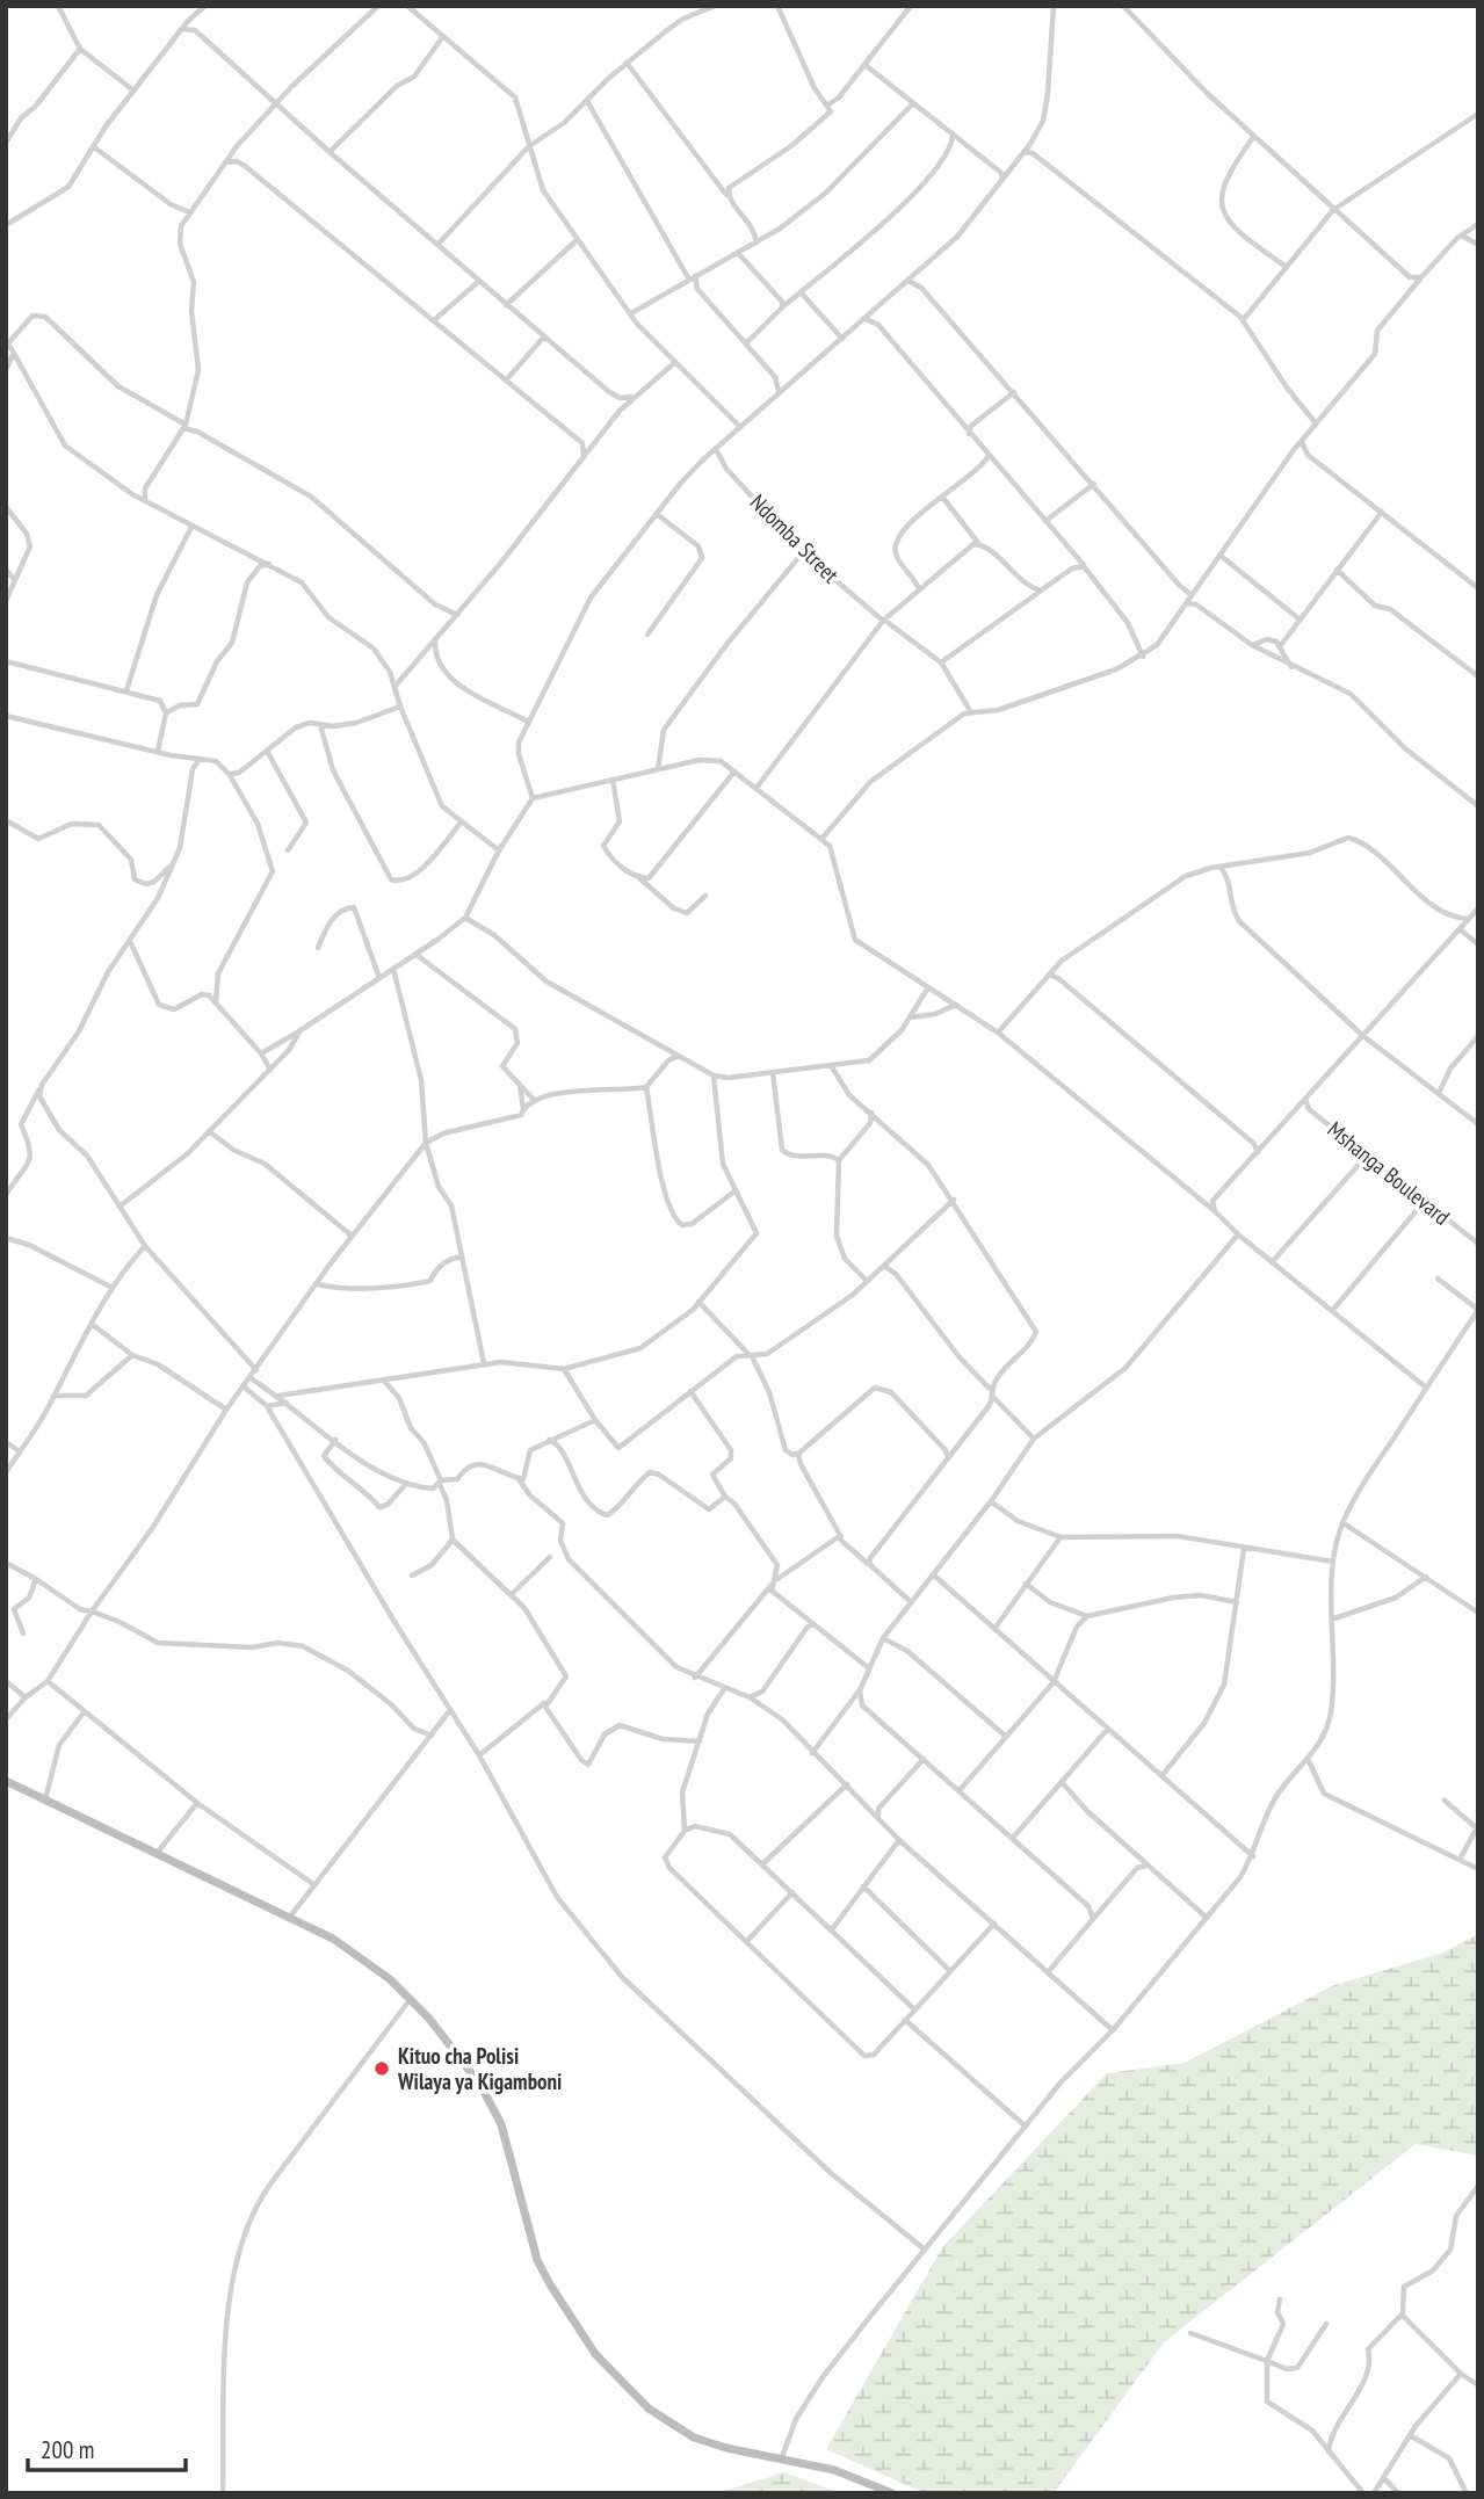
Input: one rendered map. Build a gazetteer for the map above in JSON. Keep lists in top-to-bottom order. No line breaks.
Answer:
{"streets":{"street":["Ndomba Street","Mshanga Boulevard"]},"places":["Kituo cha Polisi Wilaya ya Kigamboni"],"scale_bar":"200 m"}
